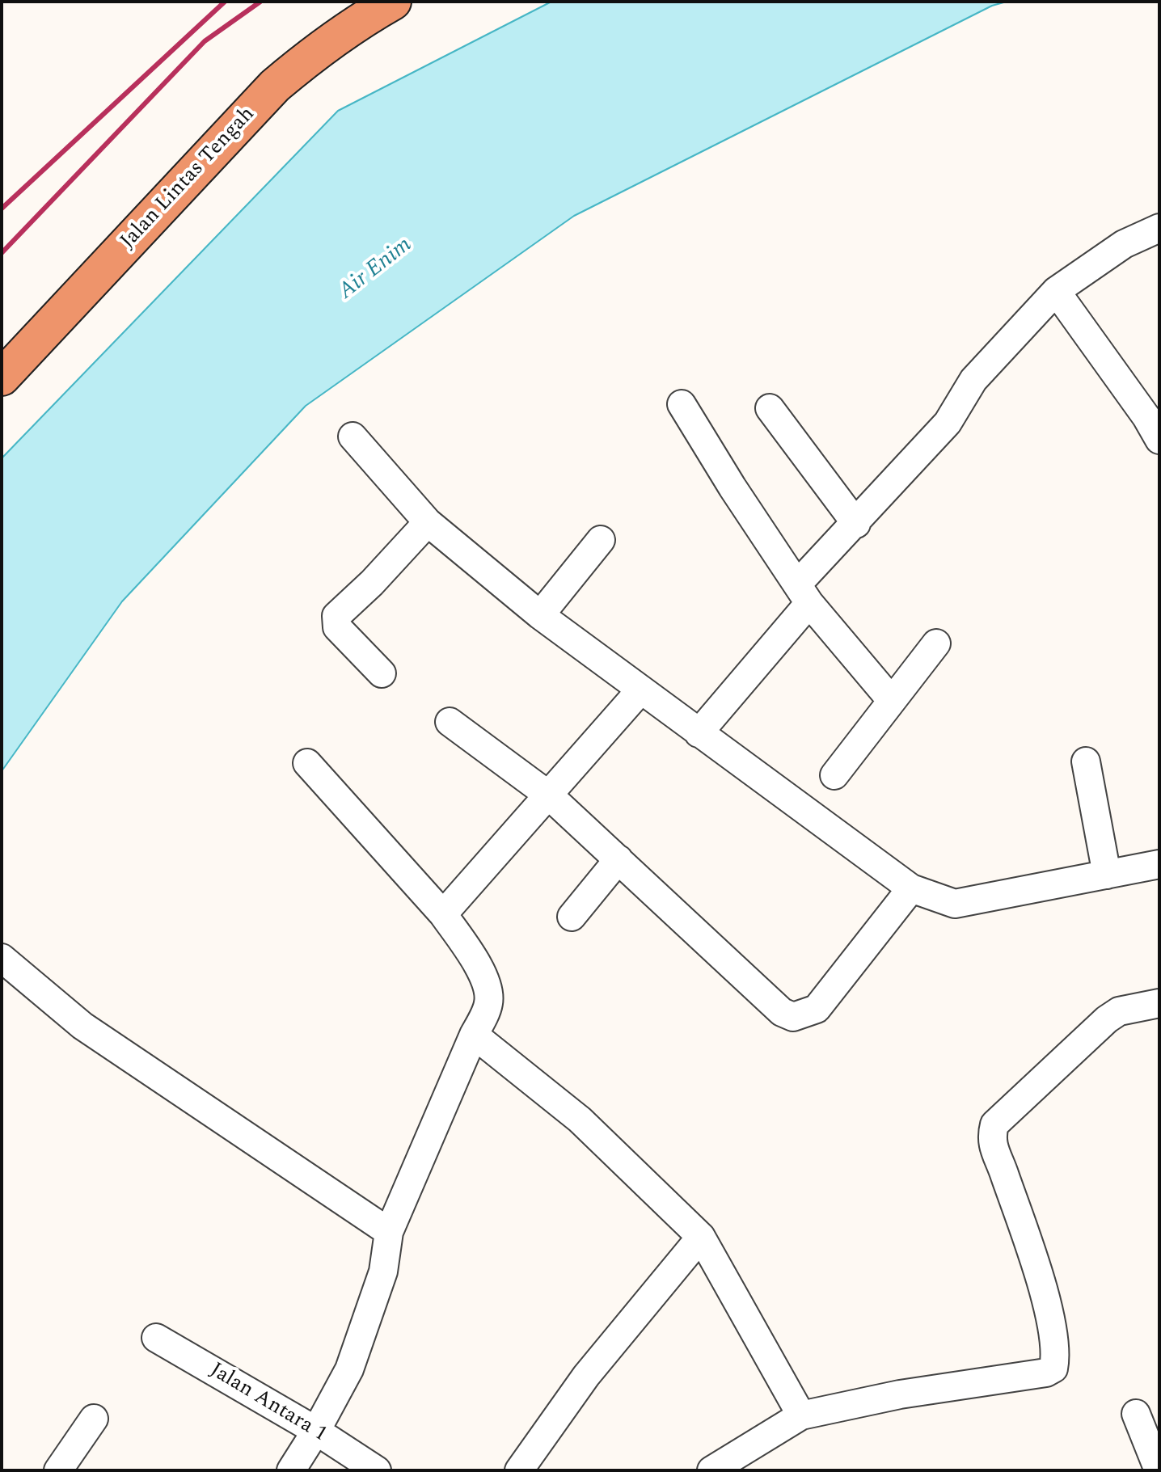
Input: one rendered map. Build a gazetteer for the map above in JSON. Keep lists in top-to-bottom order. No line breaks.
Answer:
{"streets":{"highway":["Jalan Lintas Tengah"],"street":["Jalan Antara 1"]},"water":["Air Enim"]}
